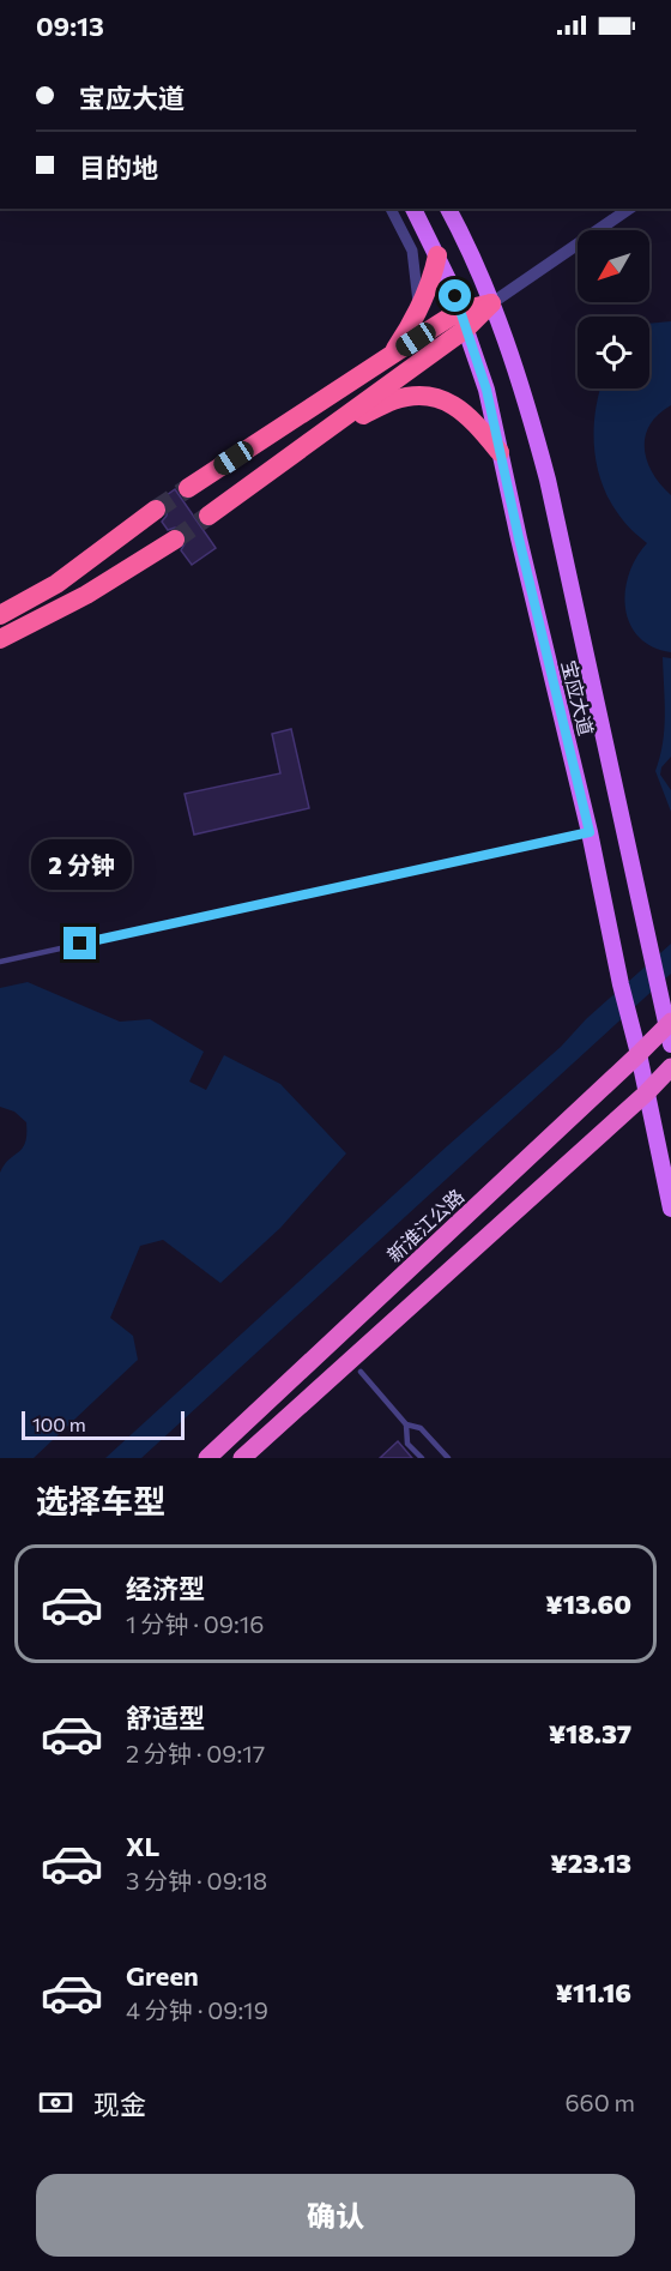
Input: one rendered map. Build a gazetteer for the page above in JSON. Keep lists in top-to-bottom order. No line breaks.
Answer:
{"streets":{"highway":["新淮江公路"],"main road":["宝应大道"]},"crossings":[["宝应大道","新淮江公路"]],"scale_bar":"100 m","north":"bottom left","page":{"status":"09:13","banner":["宝应大道","目的地"],"bubble":"2 分钟","scale":"100 m","heading":"选择车型","list":[{"name":"经济型","note":"1 分钟 · 09:16","value":"¥13.60"},{"name":"舒适型","note":"2 分钟 · 09:17","value":"¥18.37"},{"name":"XL","note":"3 分钟 · 09:18","value":"¥23.13"},{"name":"Green","note":"4 分钟 · 09:19","value":"¥11.16"}],"pay":["现金","660 m"],"buttons":"确认"}}
